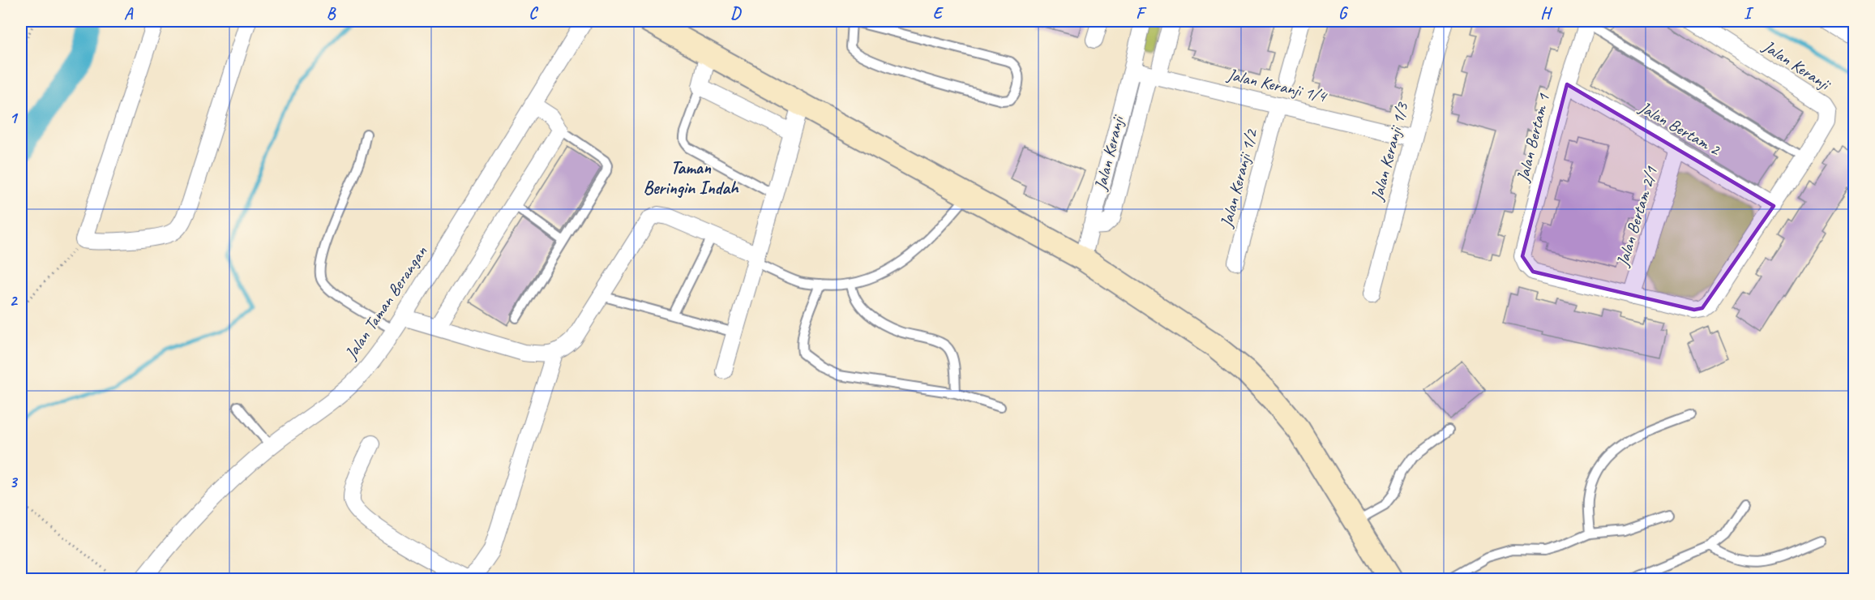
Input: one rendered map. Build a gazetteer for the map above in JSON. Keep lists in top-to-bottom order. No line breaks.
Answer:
{"streets":{"street":["Jalan Keranji","Jalan Keranji 1/4","Jalan Bertam 2","Jalan Bertam 1","Jalan Keranji 1/3","Jalan Keranji 1/2","Jalan Bertam 2/1","Jalan Taman Berangan"]},"crossings":[["Jalan Keranji","Jalan Keranji 1/4"],["Jalan Keranji 1/4","Jalan Keranji 1/3"],["Jalan Keranji 1/4","Jalan Keranji 1/2"],["Jalan Bertam 2","Jalan Bertam 1"],["Jalan Bertam 2","Jalan Bertam 2/1"],["Jalan Bertam 1","Jalan Bertam 2/1"]],"districts":["Taman Beringin Indah"],"grid":{"columns":["A","B","C","D","E","F","G","H","I"],"rows":["1","2","3"]}}
